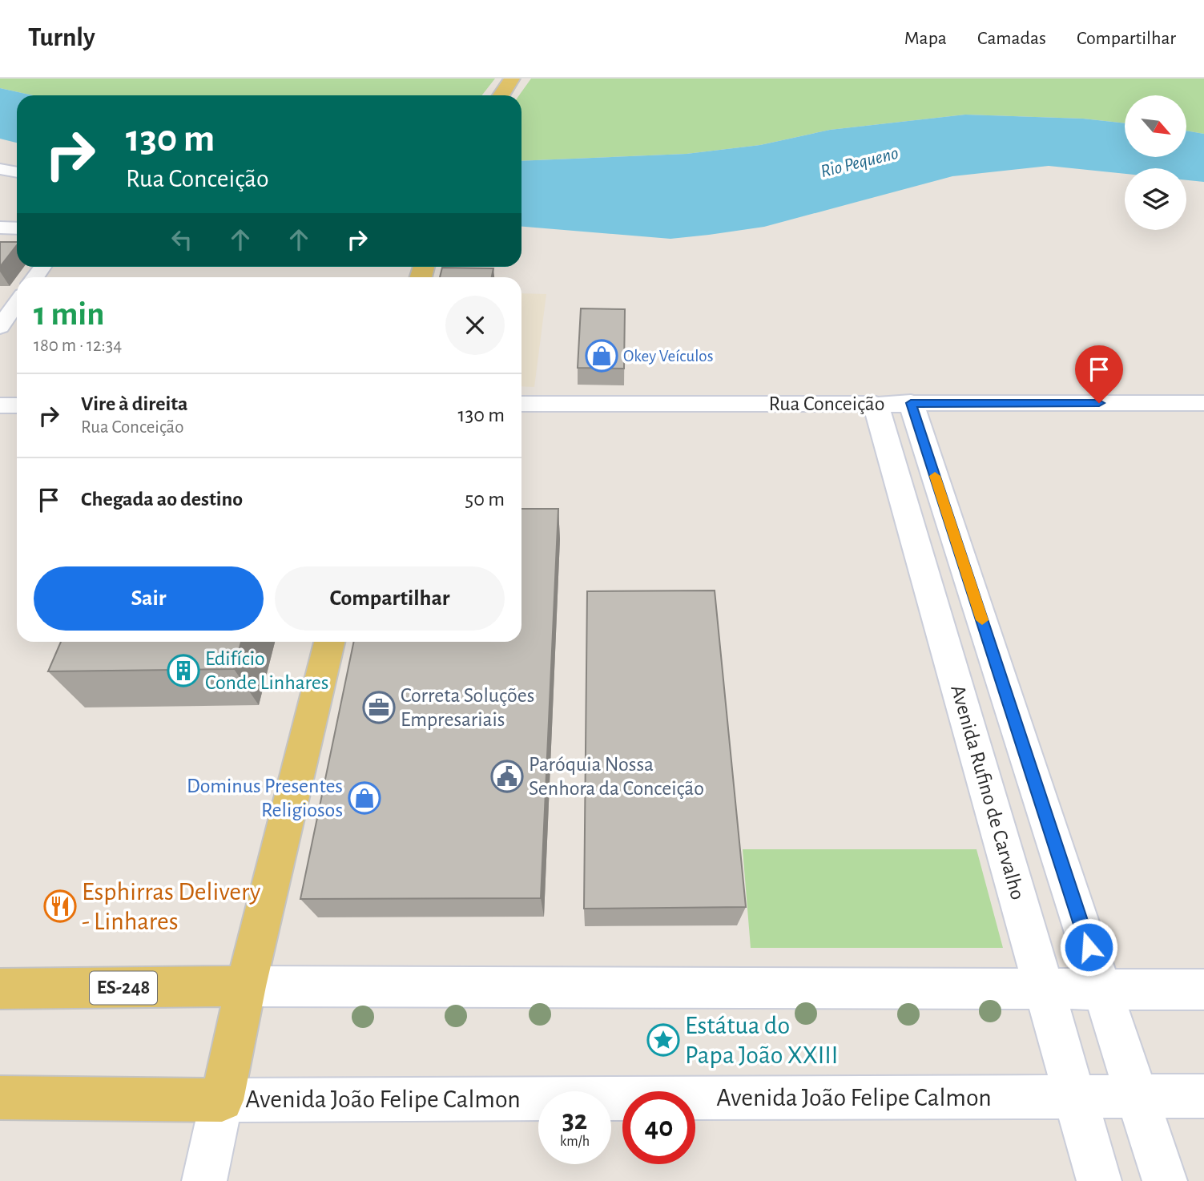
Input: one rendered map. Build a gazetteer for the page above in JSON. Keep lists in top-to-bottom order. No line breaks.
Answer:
{"streets":{"main road":["ES-248","Avenida João Felipe Calmon"],"street":["Rua Conceição","Avenida Rufino de Carvalho"]},"crossings":[["Rua Conceição","Avenida Rufino de Carvalho"],["Avenida Rufino de Carvalho","Avenida João Felipe Calmon"]],"water":["Rio Pequeno"],"places":{"shop":["Okey Veículos","Dominus Presentes Religiosos"],"building":["Edifício Conde Linhares"],"office":["Correta Soluções Empresariais"],"public building":["Paróquia Nossa Senhora da Conceição"],"restaurant":["Esphirras Delivery - Linhares"],"place":["Estátua do Papa João XXIII"]},"north":"bottom right","page":{"header":"Turnly","nav":["Mapa","Camadas","Compartilhar"],"turn":["130 m","Rua Conceição"],"heading":["1 min","180 m · 12:34"],"list":[{"name":"Vire à direita","note":"Rua Conceição","value":"130 m"},{"name":"Chegada ao destino","value":"50 m"}],"buttons":["Sair","Compartilhar"],"speed":"32 km/h","limit":"40"}}
